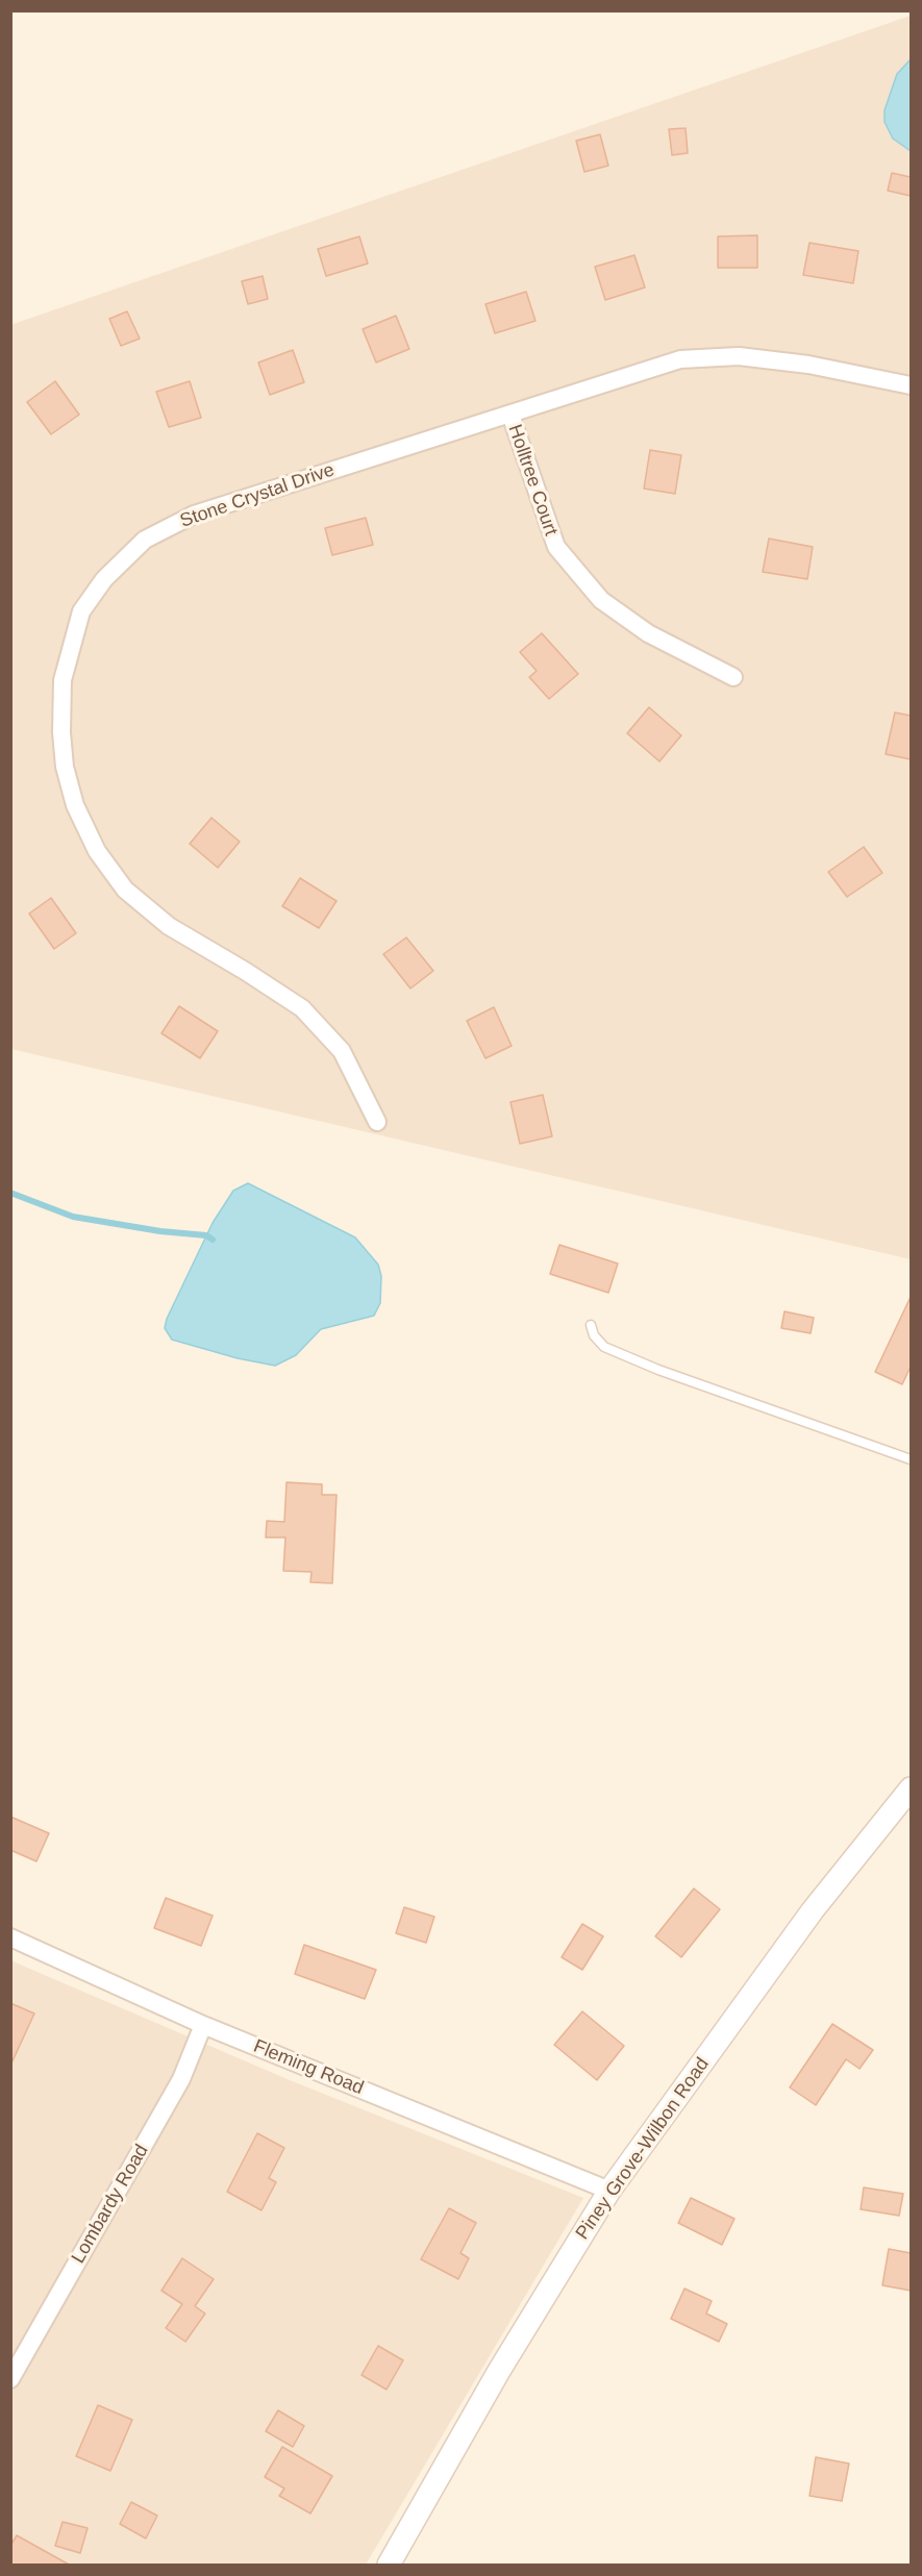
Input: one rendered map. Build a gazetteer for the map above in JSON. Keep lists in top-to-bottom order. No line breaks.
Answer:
{"streets":{"street":["Holltree Court","Stone Crystal Drive","Fleming Road","Piney Grove-Wilbon Road","Lombardy Road"]},"crossings":[["Holltree Court","Stone Crystal Drive"],["Fleming Road","Piney Grove-Wilbon Road"],["Fleming Road","Lombardy Road"]]}
